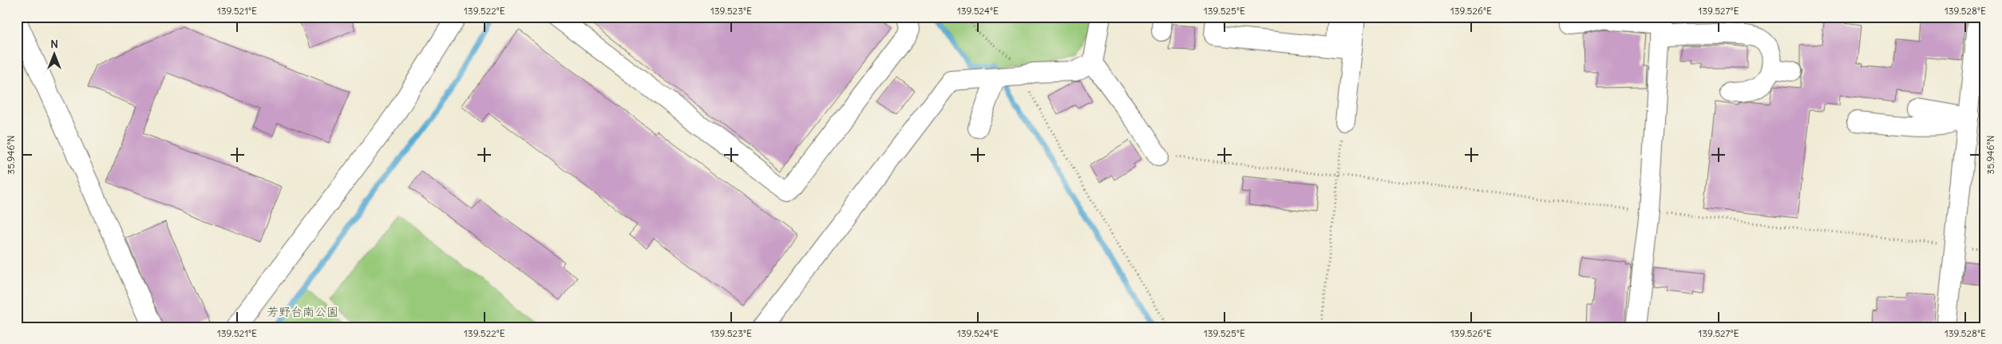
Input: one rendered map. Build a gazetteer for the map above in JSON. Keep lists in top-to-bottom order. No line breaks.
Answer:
{"parks":["芳野台南公園"],"north":"top","coordinates":["139.521°E","139.522°E","139.523°E","139.524°E","139.525°E","139.526°E","139.527°E","139.528°E","35.946°N"]}
